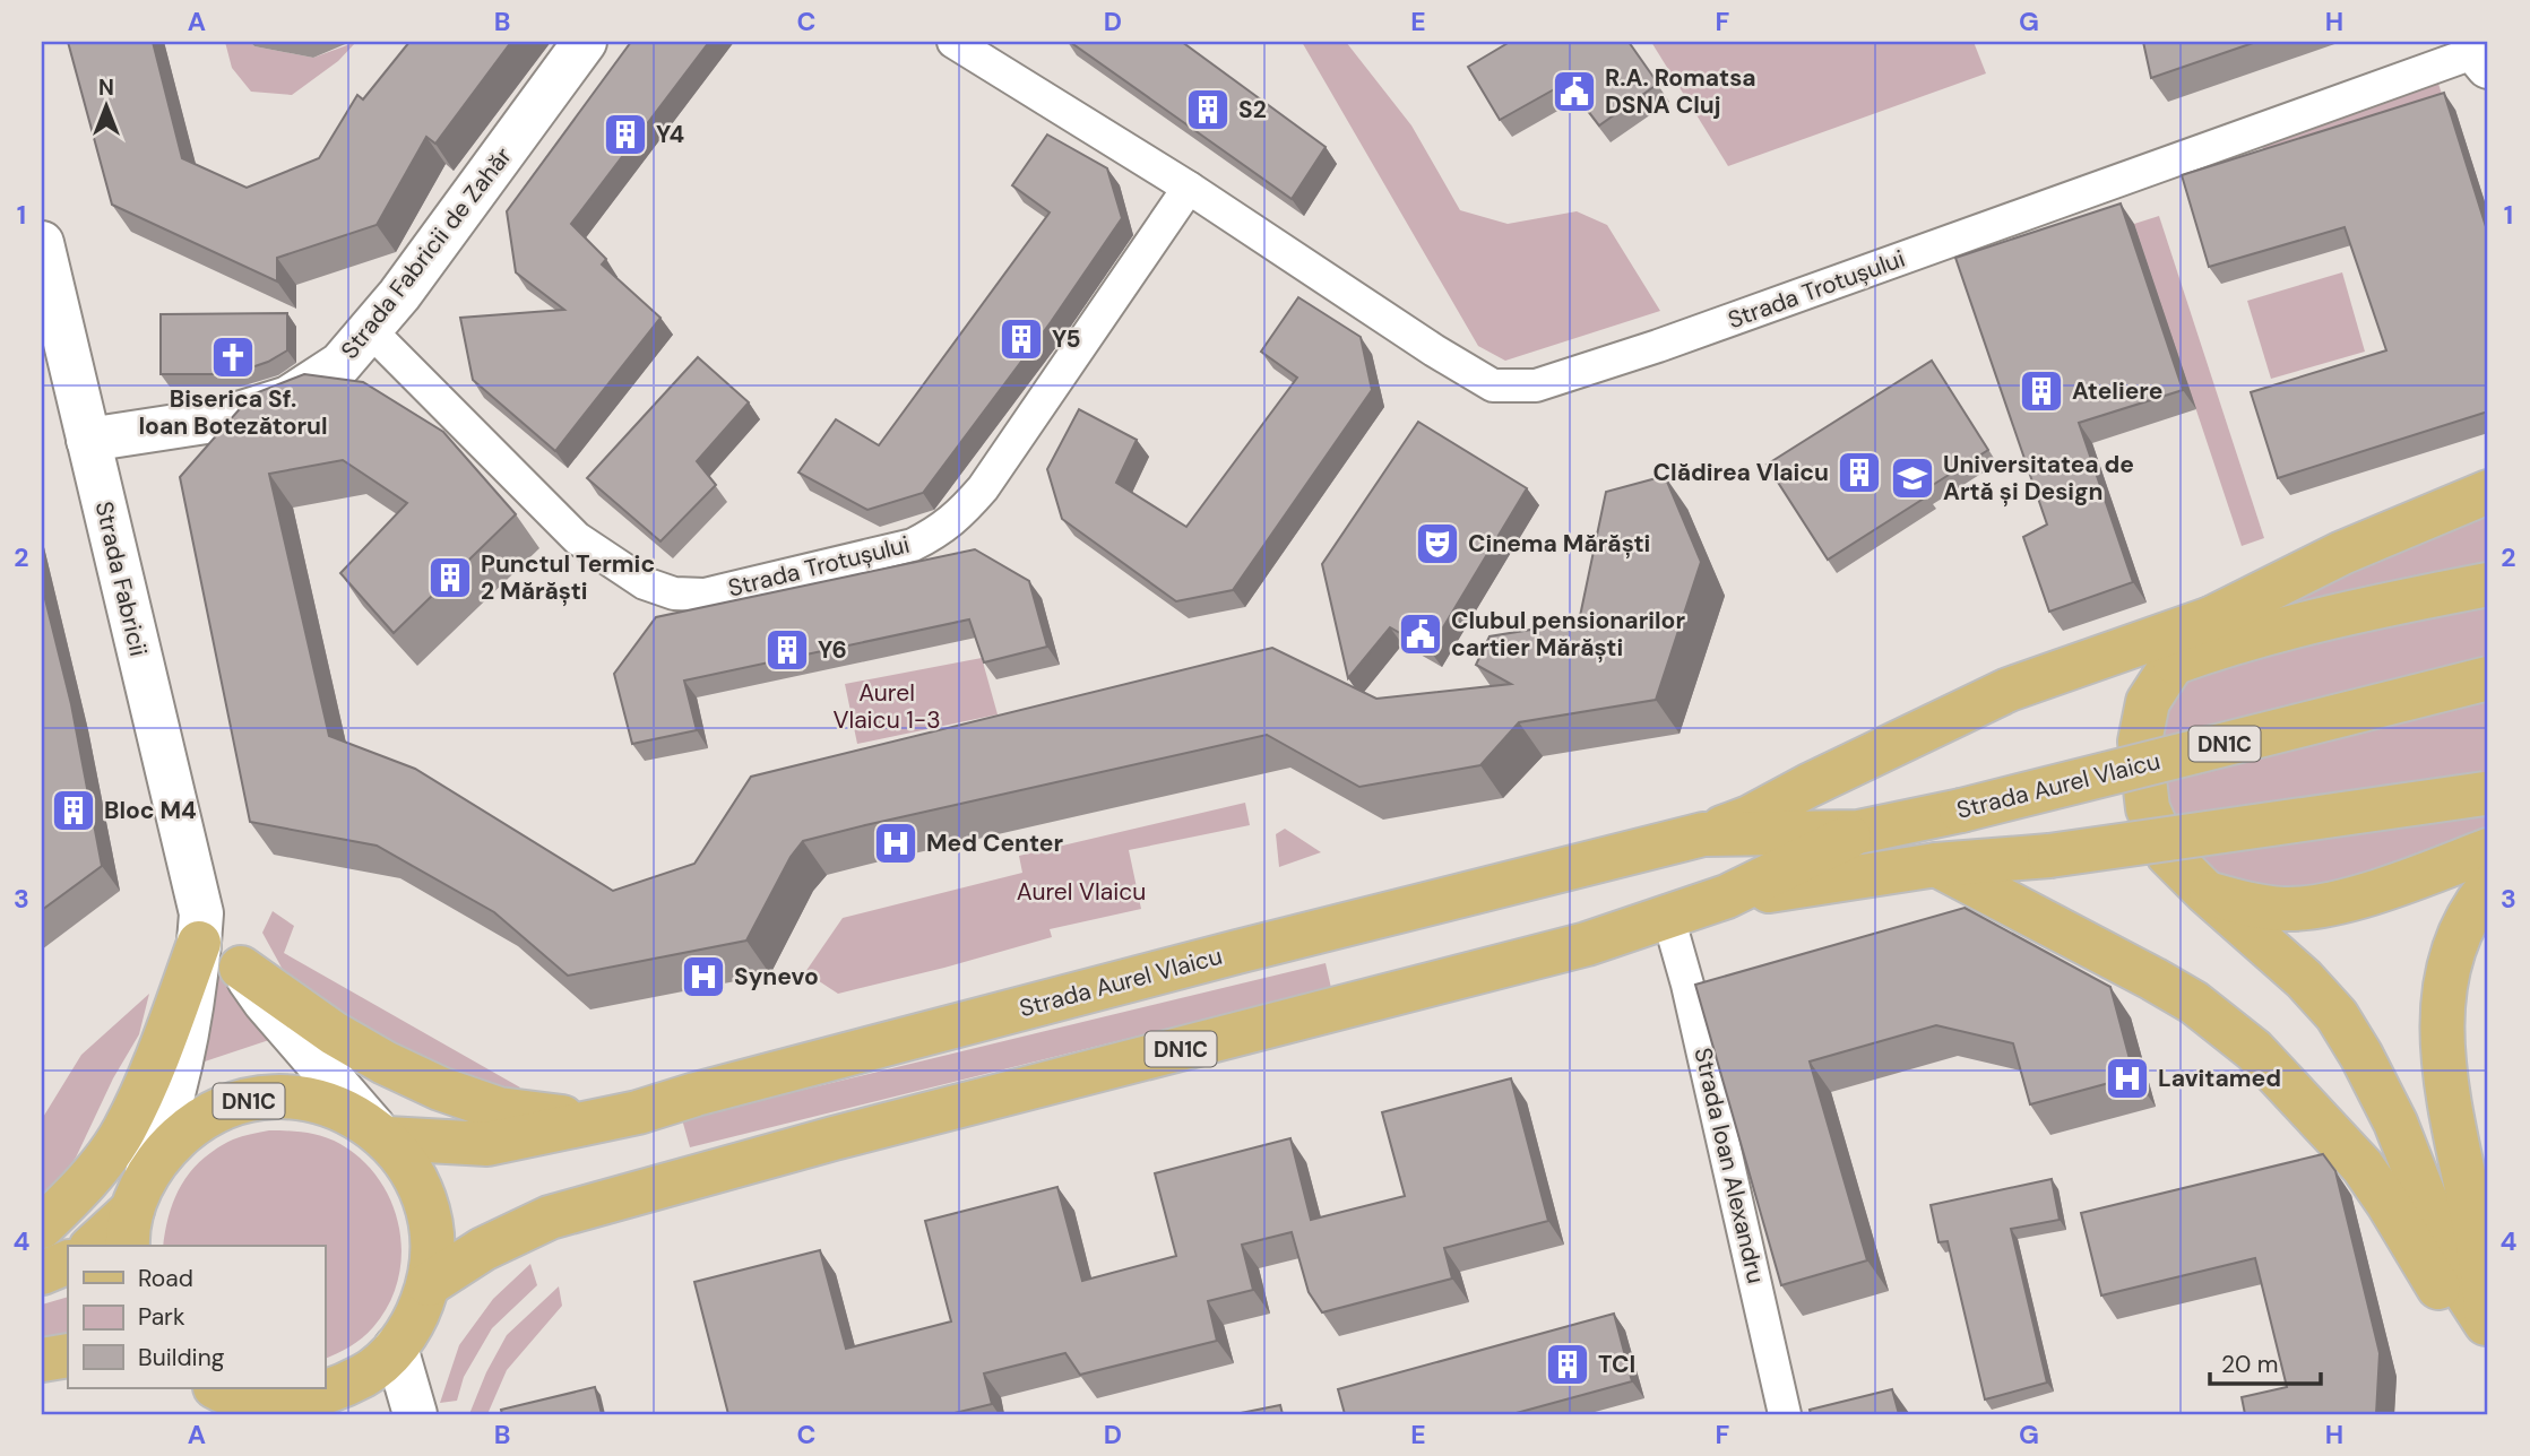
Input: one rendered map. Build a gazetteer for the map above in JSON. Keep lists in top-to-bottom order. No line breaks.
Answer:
{"streets":{"main road":["Strada Fabricii de Zahăr","Strada Fabricii","DN1C","Strada Aurel Vlaicu"],"street":["Strada Trotușului","Strada Ioan Alexandru"]},"crossings":[["Strada Fabricii de Zahăr","Strada Trotușului"],["Strada Fabricii de Zahăr","Strada Fabricii"],["Strada Fabricii","DN1C"],["Strada Fabricii","Strada Aurel Vlaicu"],["DN1C","Strada Aurel Vlaicu"],["Strada Aurel Vlaicu","Strada Ioan Alexandru"]],"parks":["Aurel Vlaicu 1-3","Aurel Vlaicu"],"places":{"public building":["R.A. Romatsa DSNA Cluj","Clubul pensionarilor cartier Mărăști"],"building":["S2","Y4","Y5","Ateliere","Clădirea Vlaicu","Punctul Termic 2 Mărăști","Y6","Bloc M4","TCI"],"church":["Biserica Sf. Ioan Botezătorul"],"school or university":["Universitatea de Artă și Design"],"theatre":["Cinema Mărăști"],"hospital":["Med Center","Synevo","Lavitamed"]},"legend":["Road","Park","Building"],"scale_bar":"20 m","north":"top","grid":{"columns":["A","B","C","D","E","F","G","H"],"rows":["1","2","3","4"]}}
